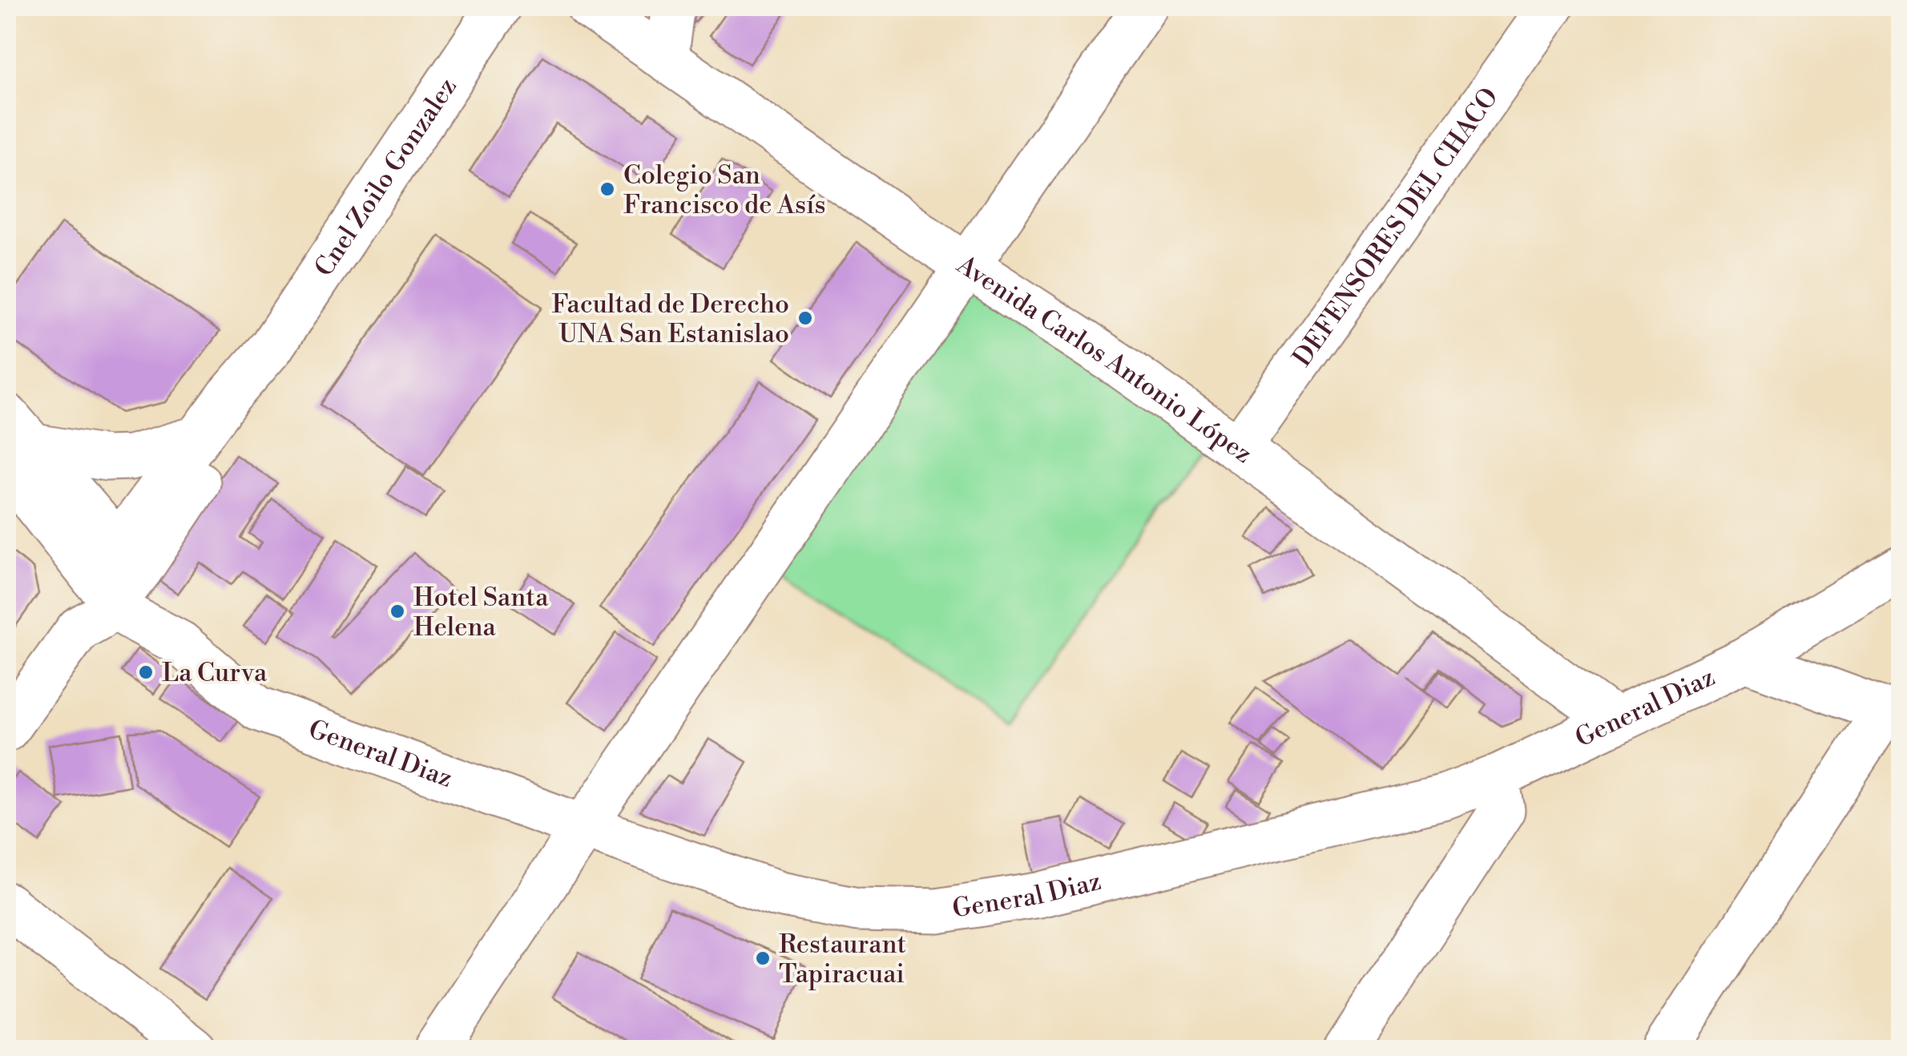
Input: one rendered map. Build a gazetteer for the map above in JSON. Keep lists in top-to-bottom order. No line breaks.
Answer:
{"streets":{"street":["Cnel Zoilo Gonzalez","DEFENSORES DEL CHACO","Avenida Carlos Antonio López","General Diaz"]},"crossings":[["Cnel Zoilo Gonzalez","General Diaz"],["DEFENSORES DEL CHACO","Avenida Carlos Antonio López"],["Avenida Carlos Antonio López","General Diaz"]],"places":["Colegio San Francisco de Asís","Facultad de Derecho UNA San Estanislao","Hotel Santa Helena","La Curva","Restaurant Tapiracuai"]}
